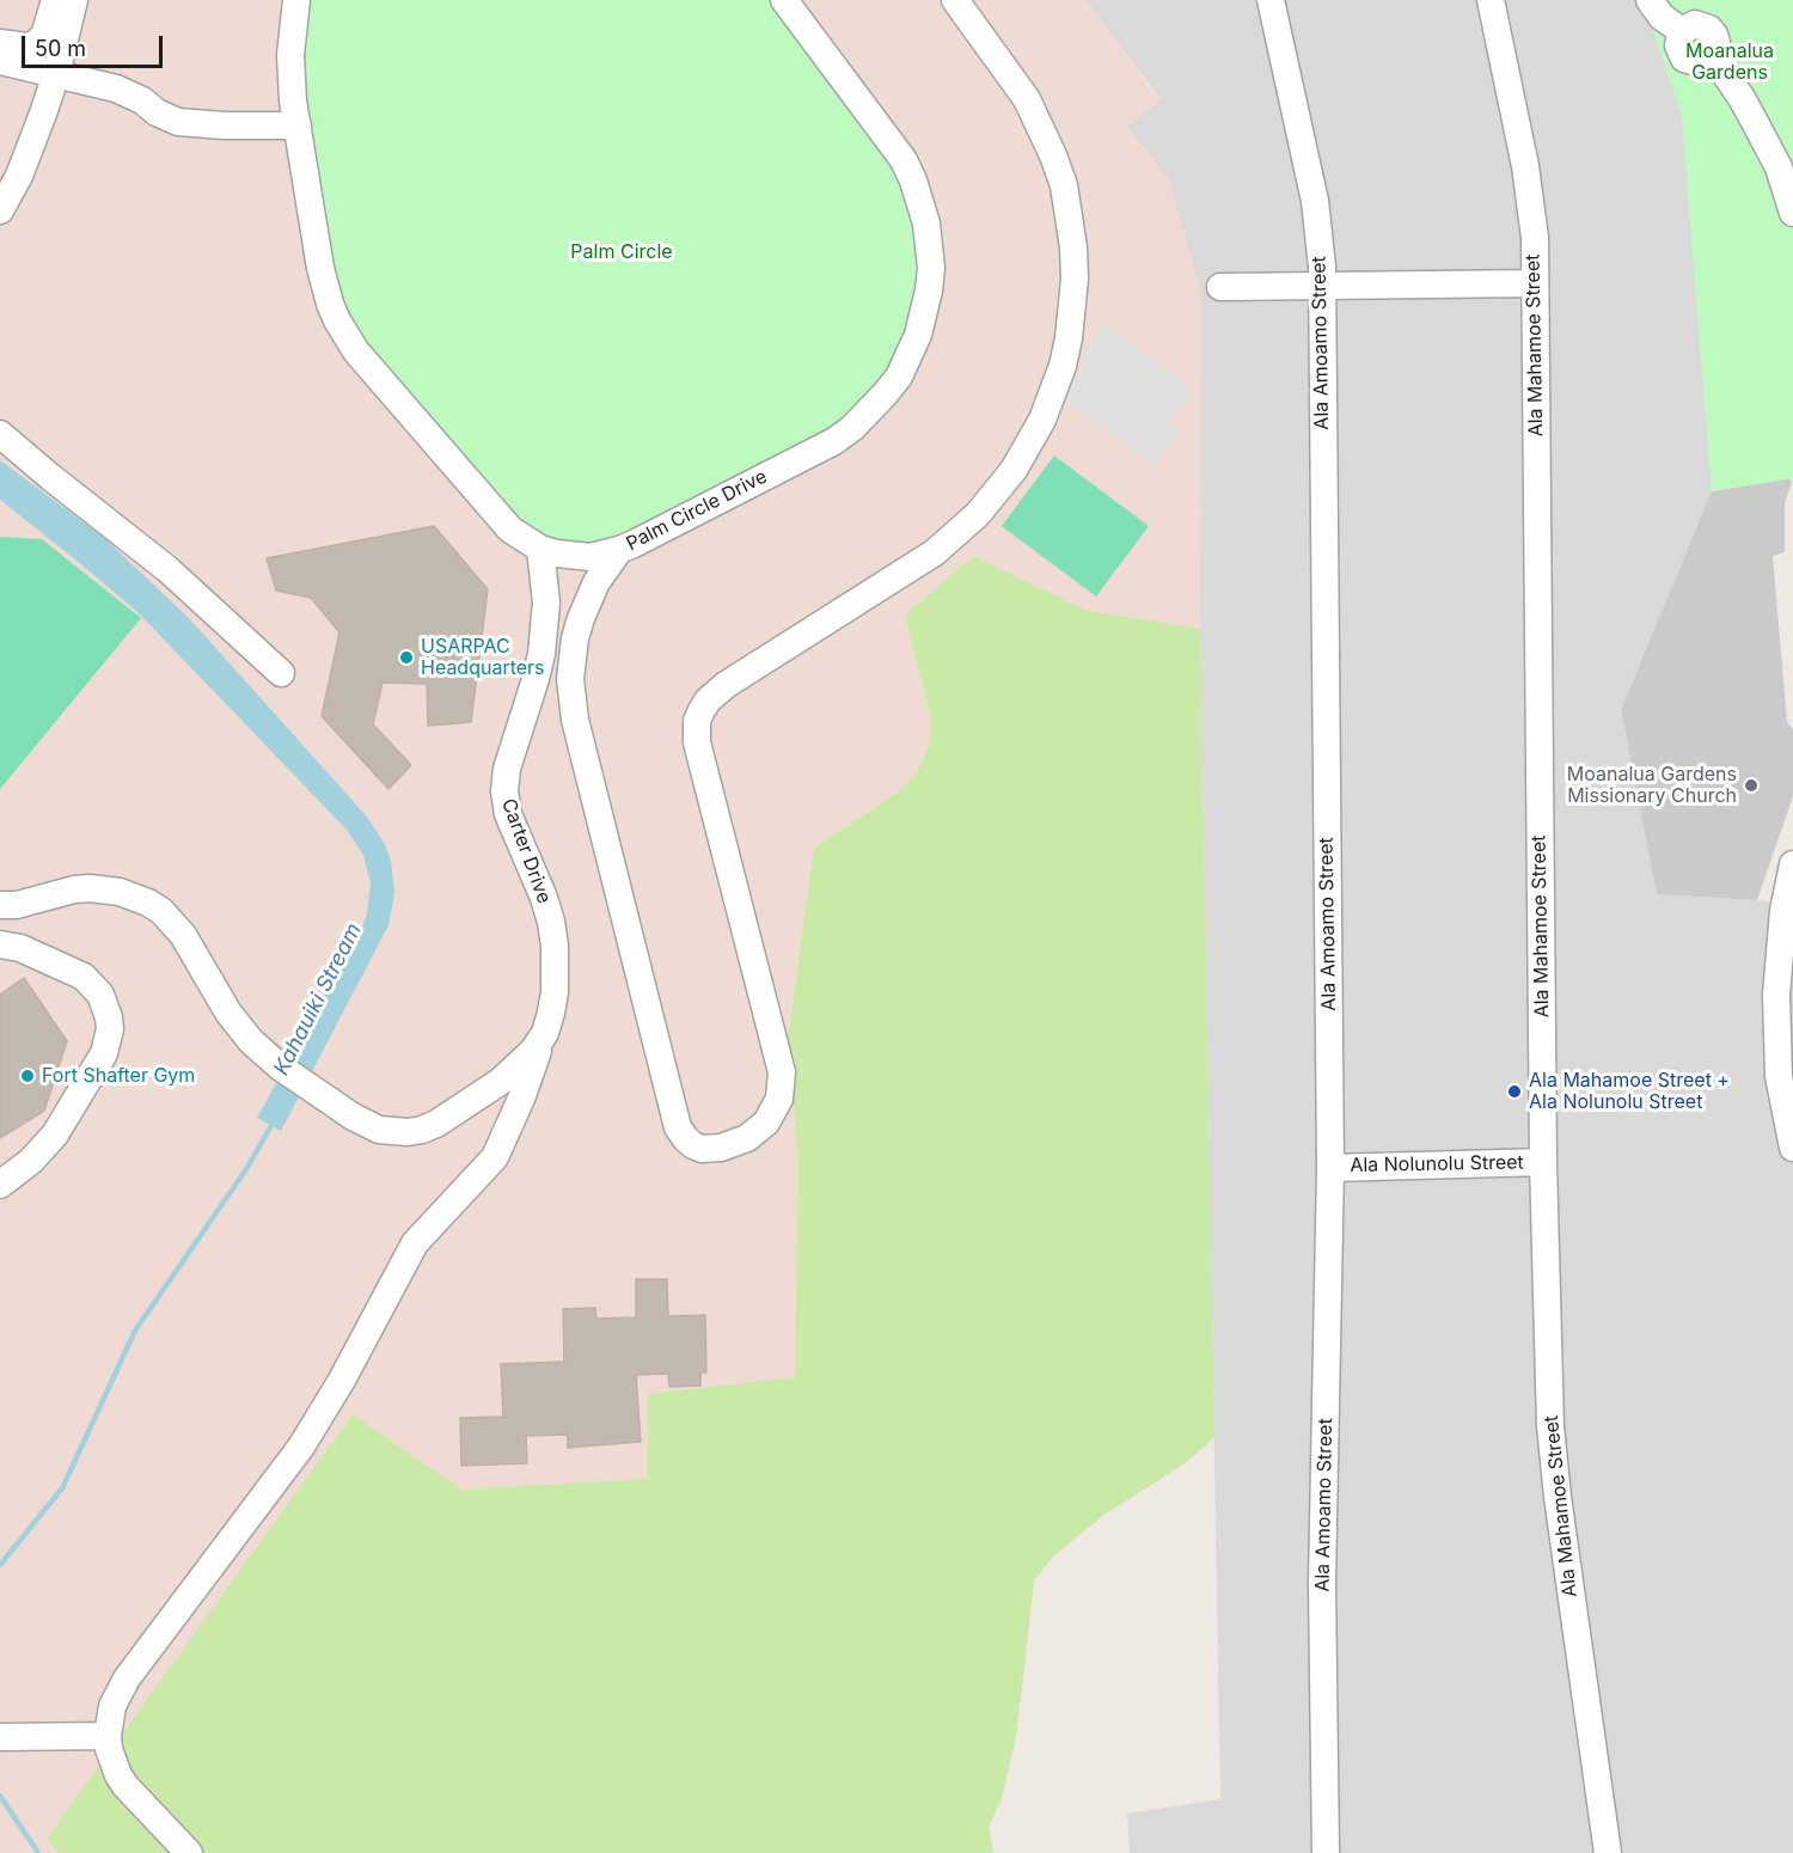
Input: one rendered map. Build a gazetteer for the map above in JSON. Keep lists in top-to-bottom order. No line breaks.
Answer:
{"streets":{"street":["Ala Amoamo Street","Ala Mahamoe Street","Palm Circle Drive","Carter Drive","Ala Nolunolu Street"]},"crossings":[["Ala Amoamo Street","Ala Nolunolu Street"],["Ala Mahamoe Street","Ala Nolunolu Street"],["Palm Circle Drive","Carter Drive"]],"water":["Kahauiki Stream"],"parks":["Moanalua Gardens","Palm Circle"],"places":["USARPAC Headquarters","Moanalua Gardens Missionary Church","Fort Shafter Gym","Ala Mahamoe Street + Ala Nolunolu Street"],"scale_bar":"50 m"}
